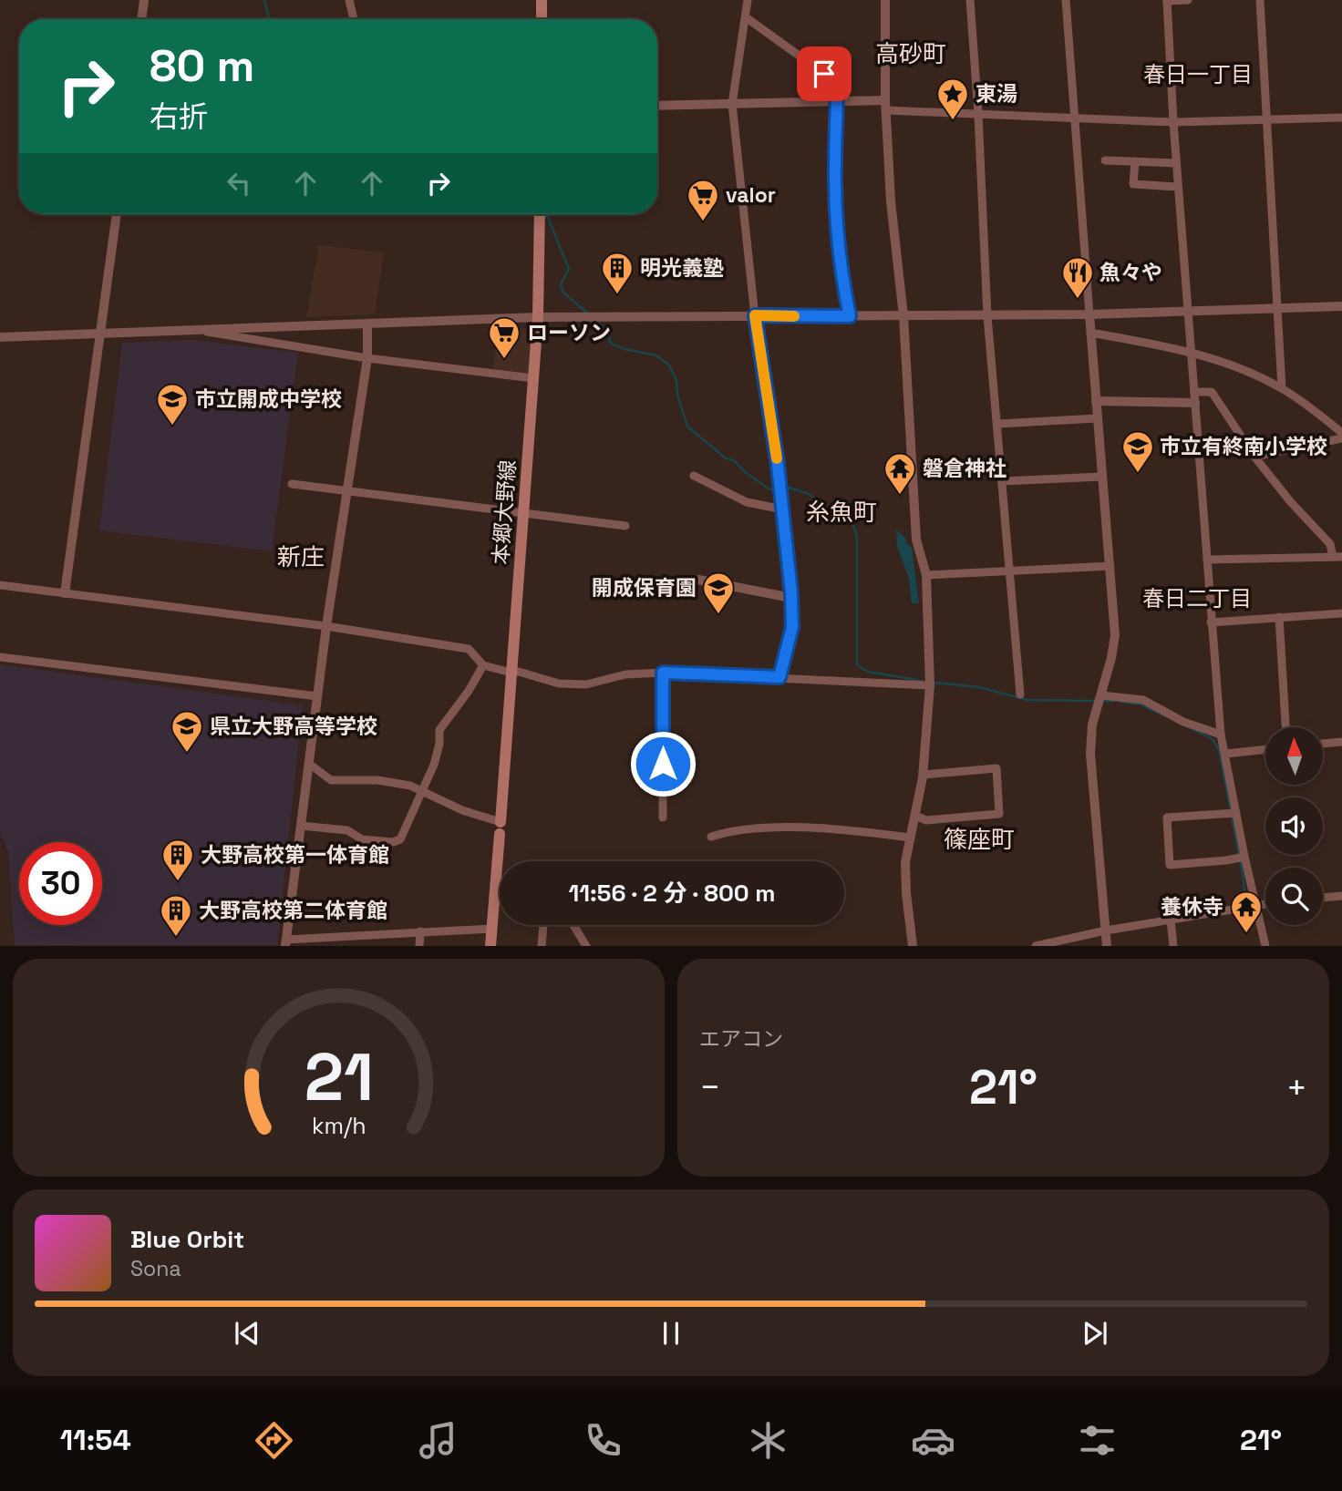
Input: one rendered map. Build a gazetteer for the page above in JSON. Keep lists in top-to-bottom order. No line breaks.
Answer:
{"streets":{"main road":["本郷大野線"]},"districts":["高砂町","春日一丁目","糸魚町","新庄","春日二丁目","篠座町"],"places":{"place":["東湯"],"supermarket":["valor","ローソン"],"building":["明光義塾","大野高校第一体育館","大野高校第二体育館"],"restaurant":["魚々や"],"school or university":["市立開成中学校","市立有終南小学校","開成保育園","県立大野高等学校"],"temple":["磐倉神社","養休寺"]},"north":"top","page":{"turn":["80 m","右折"],"limit":"30","trip":"11:56 · 2 分 · 800 m","tile":"エアコン","heat":["−","21°","+"],"song":["Blue Orbit","Sona"],"tabs":["11:54","21°"],"gauge":["21","km/h"]}}
